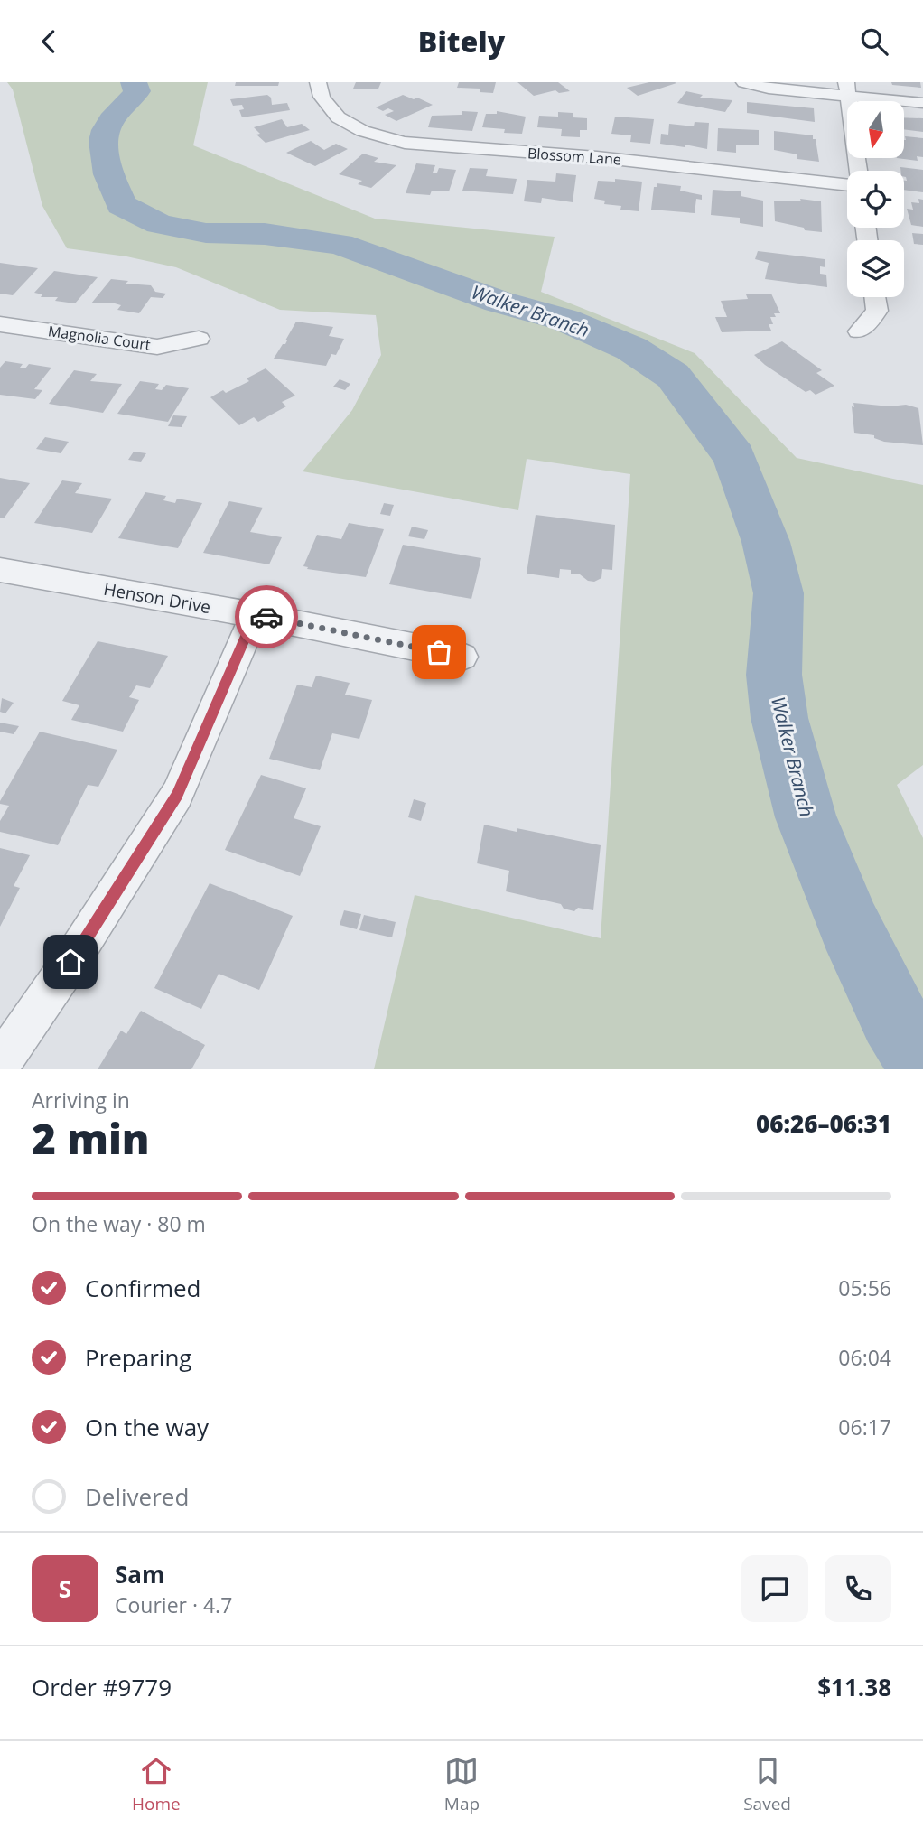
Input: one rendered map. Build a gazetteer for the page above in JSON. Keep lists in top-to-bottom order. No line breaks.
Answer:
{"streets":{"street":["Blossom Lane","Magnolia Court","Henson Drive"]},"water":["Walker Branch"],"north":"bottom","page":{"header":"Bitely","heading":["2 min","Arriving in","06:26–06:31"],"panel":["Sam","Courier · 4.7","Order #9779","$11.38"],"bar":"On the way · 80 m","list":[["Confirmed","05:56"],["Preparing","06:04"],["On the way","06:17"],"Delivered"],"round":"S","tabs":["Home","Map","Saved"]}}
